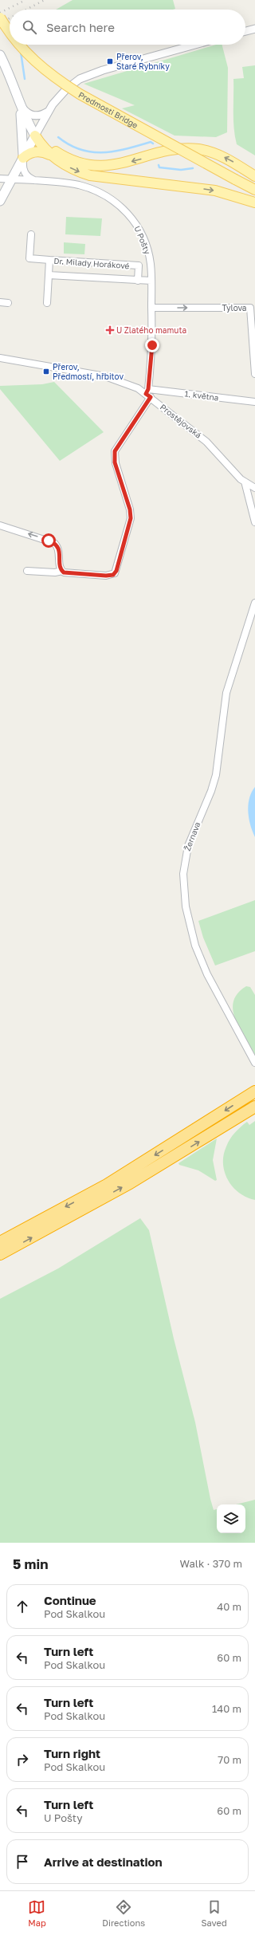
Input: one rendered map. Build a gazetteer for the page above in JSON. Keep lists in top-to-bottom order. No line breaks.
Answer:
{"streets":{"main road":["Predmosti Bridge"],"street":["U Pošty","Dr. Milady Horákové","Tylova","1. května","Prostějovská","Žernava"]},"crossings":[["U Pošty","Dr. Milady Horákové"],["U Pošty","Tylova"],["U Pošty","1. května"],["U Pošty","Prostějovská"],["1. května","Prostějovská"]],"places":{"transit":["Přerov, Staré Rybníky","Přerov, Předmostí, hřbitov"],"health":["U Zlatého mamuta"]},"page":{"search":"Search here","heading":["5 min","Walk · 370 m"],"list":[["Continue","Pod Skalkou","40 m"],["Turn left","Pod Skalkou","60 m"],["Turn left","Pod Skalkou","140 m"],["Turn right","Pod Skalkou","70 m"],["Turn left","U Pošty","60 m"],"Arrive at destination"],"nav":["Map","Directions","Saved"]}}
